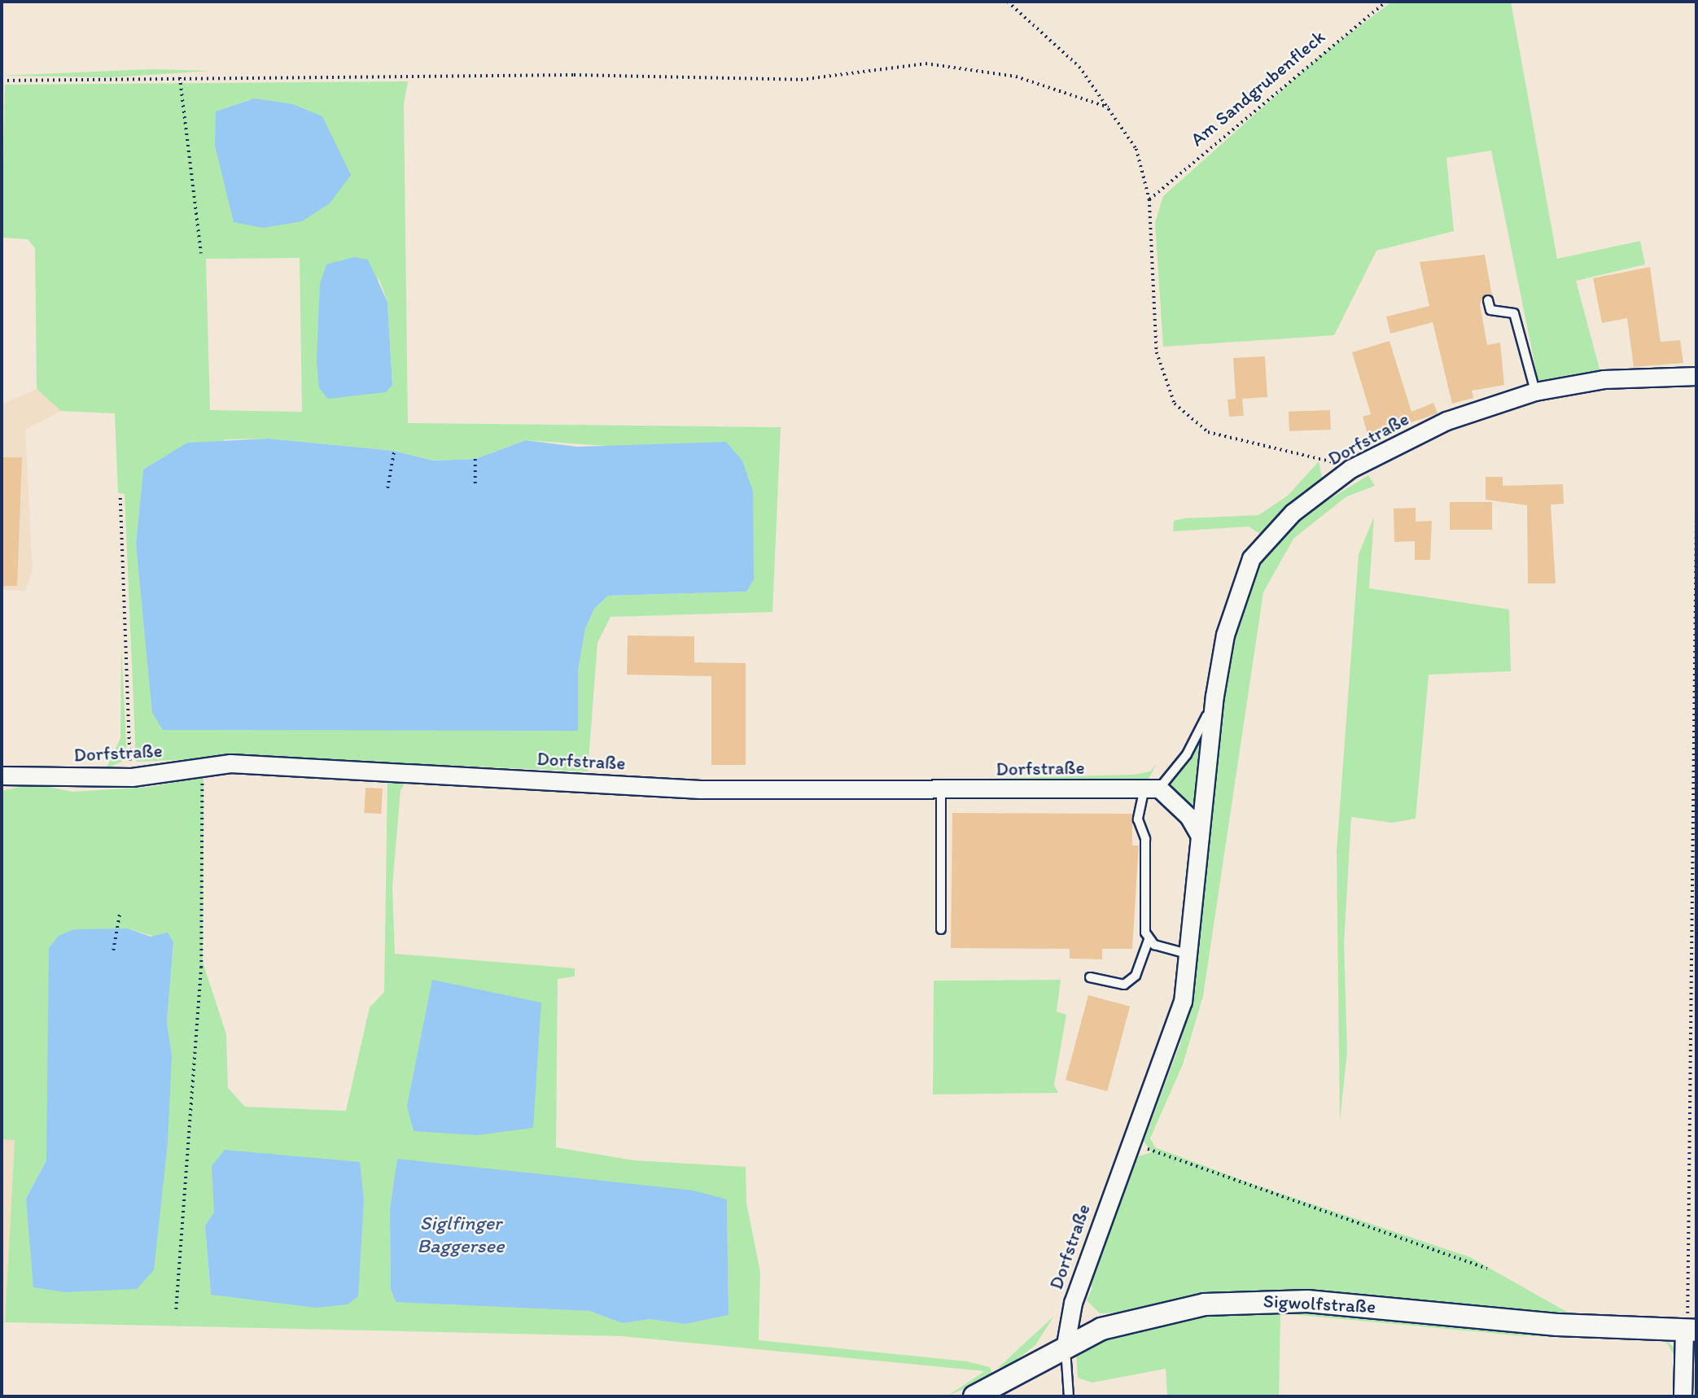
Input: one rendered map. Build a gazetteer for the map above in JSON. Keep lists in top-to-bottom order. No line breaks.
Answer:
{"streets":{"street":["Dorfstraße","Sigwolfstraße"],"path":["Am Sandgrubenfleck"]},"crossings":[["Dorfstraße","Sigwolfstraße"]],"water":["Siglfinger Baggersee"]}
